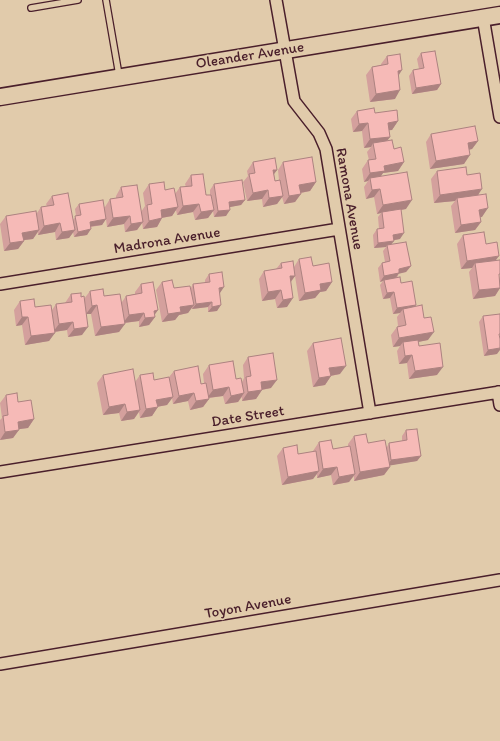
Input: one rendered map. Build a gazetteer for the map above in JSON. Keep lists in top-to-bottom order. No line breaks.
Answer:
{"streets":{"street":["Oleander Avenue","Ramona Avenue","Madrona Avenue","Date Street","Toyon Avenue"]},"crossings":[["Oleander Avenue","Ramona Avenue"],["Ramona Avenue","Madrona Avenue"],["Ramona Avenue","Date Street"]]}
